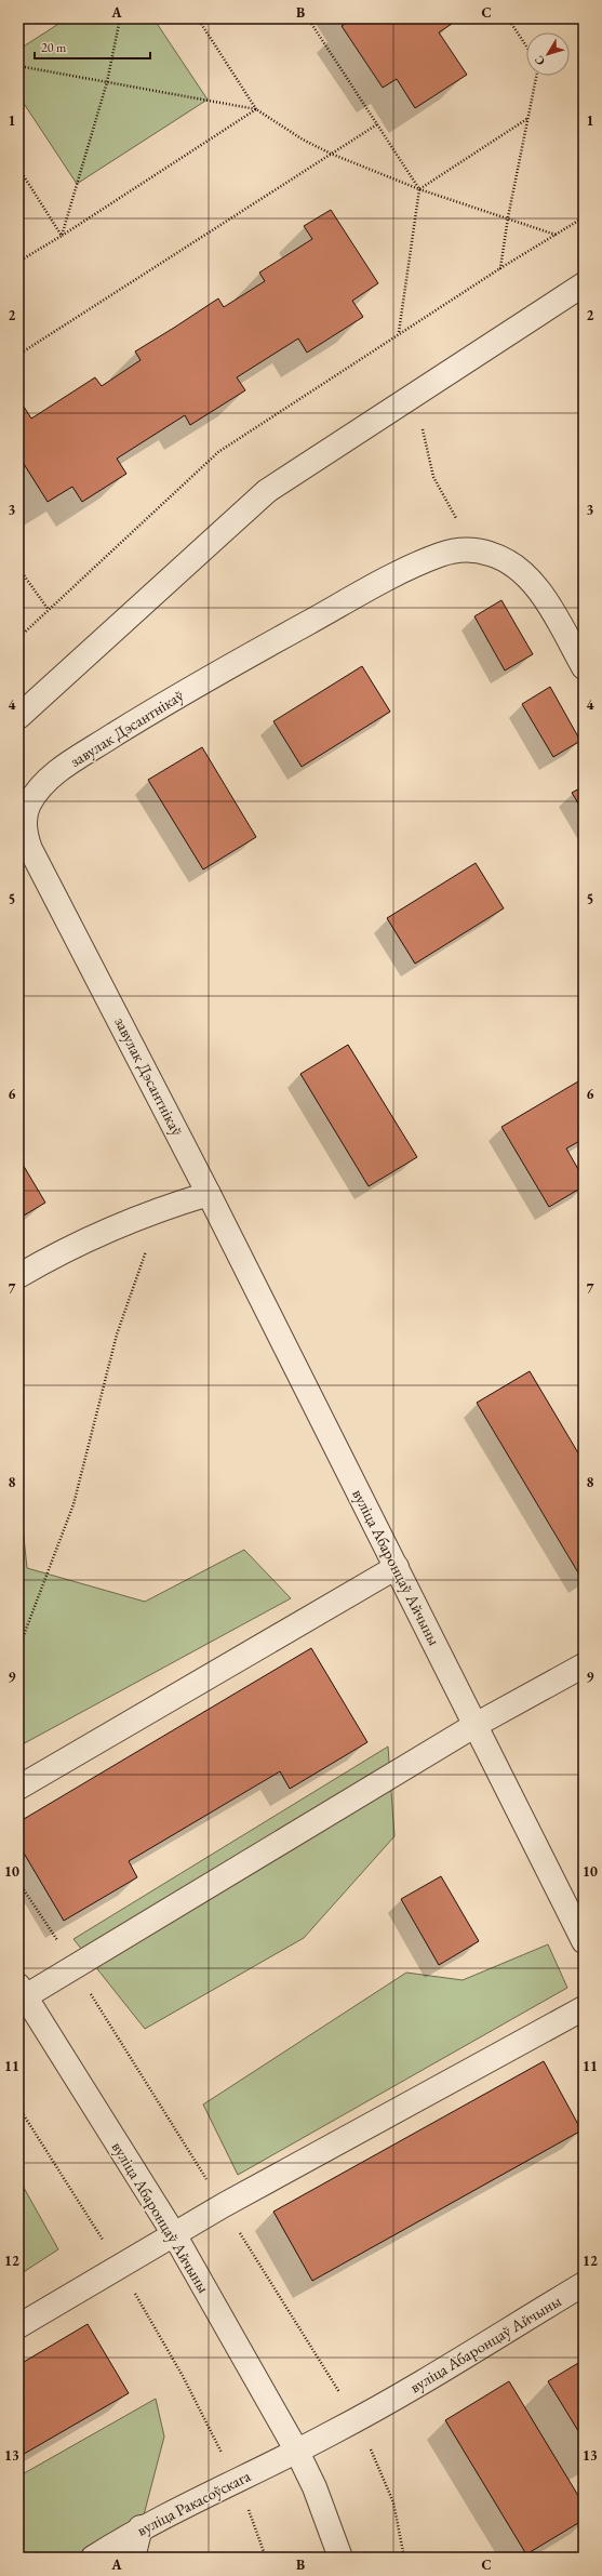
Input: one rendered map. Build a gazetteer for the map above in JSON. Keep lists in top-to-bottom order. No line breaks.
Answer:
{"streets":{"street":["завулак Дэсантнікаў","вуліца Абаронцаў Айчыны","вуліца Ракасоўскага"]},"crossings":[["завулак Дэсантнікаў","вуліца Абаронцаў Айчыны"],["вуліца Абаронцаў Айчыны","вуліца Ракасоўскага"]],"scale_bar":"20 m","north":"bottom left","grid":{"columns":["A","B","C"],"rows":["1","2","3","4","5","6","7","8","9","10","11","12","13"]}}
